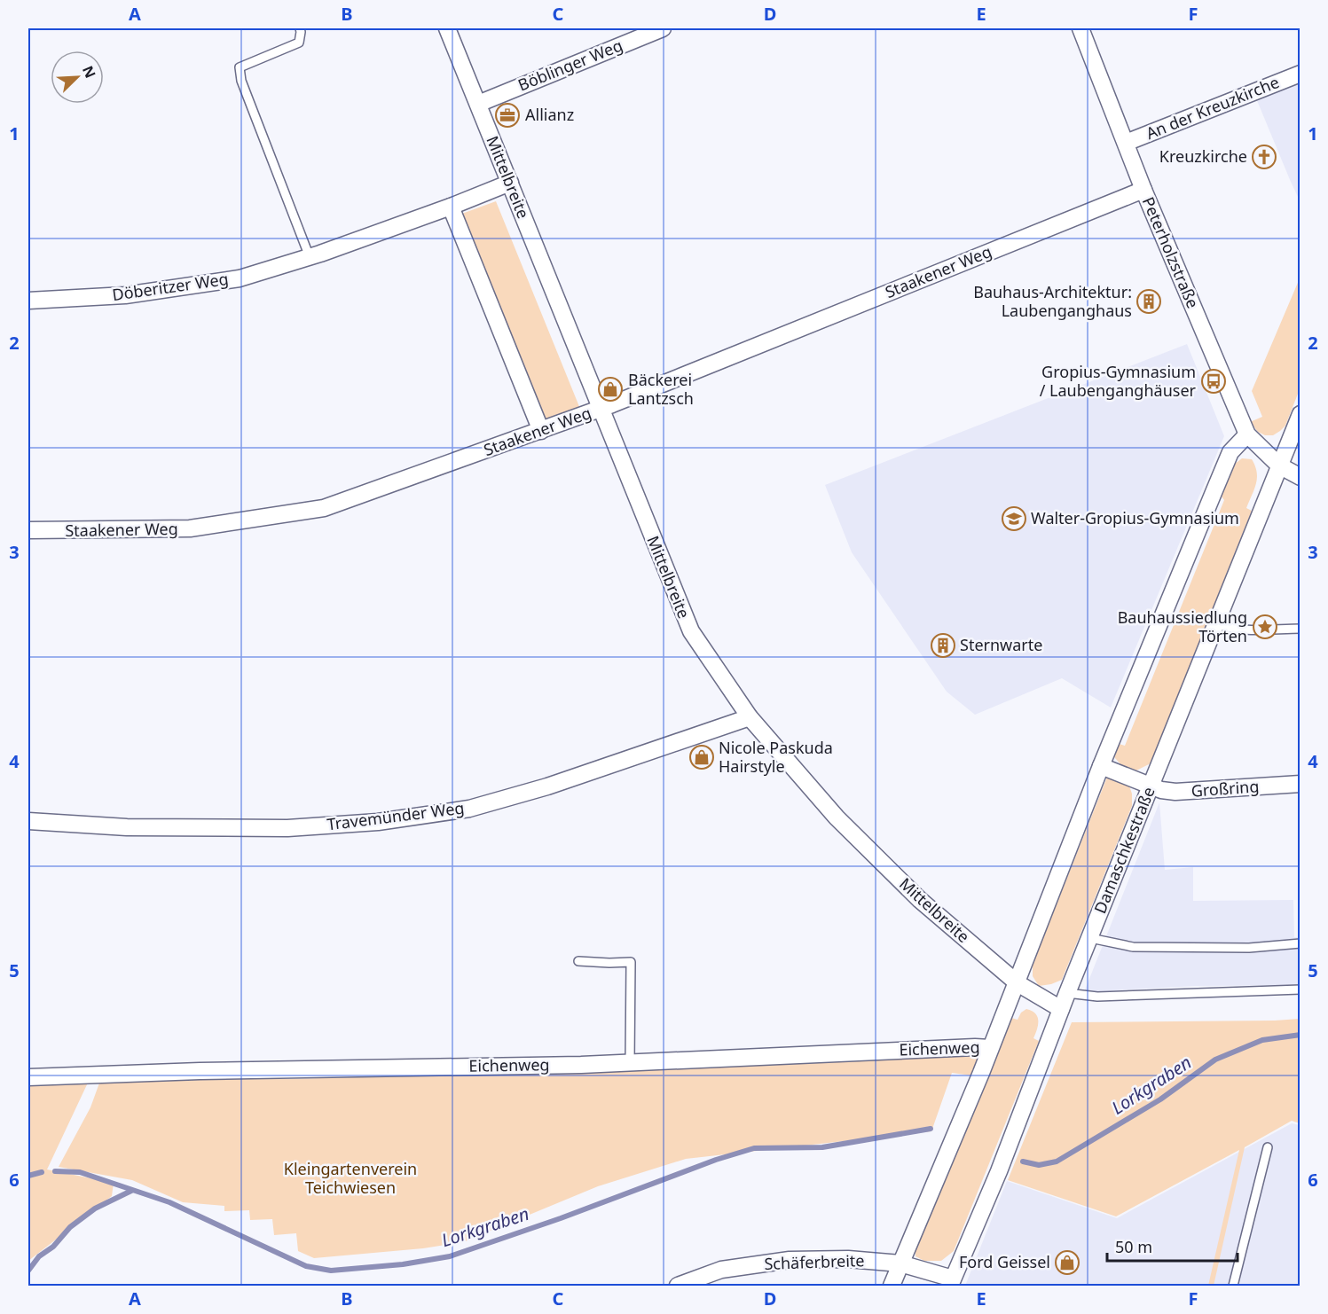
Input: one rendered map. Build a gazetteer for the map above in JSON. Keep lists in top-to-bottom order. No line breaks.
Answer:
{"streets":{"street":["Böblinger Weg","An der Kreuzkirche","Mittelbreite","Peterholzstraße","Staakener Weg","Döberitzer Weg","Großring","Travemünder Weg","Damaschkestraße","Eichenweg","Schäferbreite"]},"crossings":[["Böblinger Weg","Mittelbreite"],["An der Kreuzkirche","Peterholzstraße"],["Mittelbreite","Staakener Weg"],["Mittelbreite","Döberitzer Weg"],["Mittelbreite","Travemünder Weg"],["Mittelbreite","Damaschkestraße"],["Peterholzstraße","Staakener Weg"],["Peterholzstraße","Damaschkestraße"],["Großring","Damaschkestraße"],["Damaschkestraße","Schäferbreite"]],"water":["Lorkgraben"],"parks":["Kleingartenverein Teichwiesen"],"places":{"office":["Allianz"],"church":["Kreuzkirche"],"building":["Bauhaus-Architektur: Laubenganghaus","Sternwarte"],"bus stop":["Gropius-Gymnasium / Laubenganghäuser"],"shop":["Bäckerei Lantzsch","Nicole Paskuda Hairstyle","Ford Geissel"],"school or university":["Walter-Gropius-Gymnasium"],"place":["Bauhaussiedlung Törten"]},"scale_bar":"50 m","north":"top right","grid":{"columns":["A","B","C","D","E","F"],"rows":["1","2","3","4","5","6"]}}
